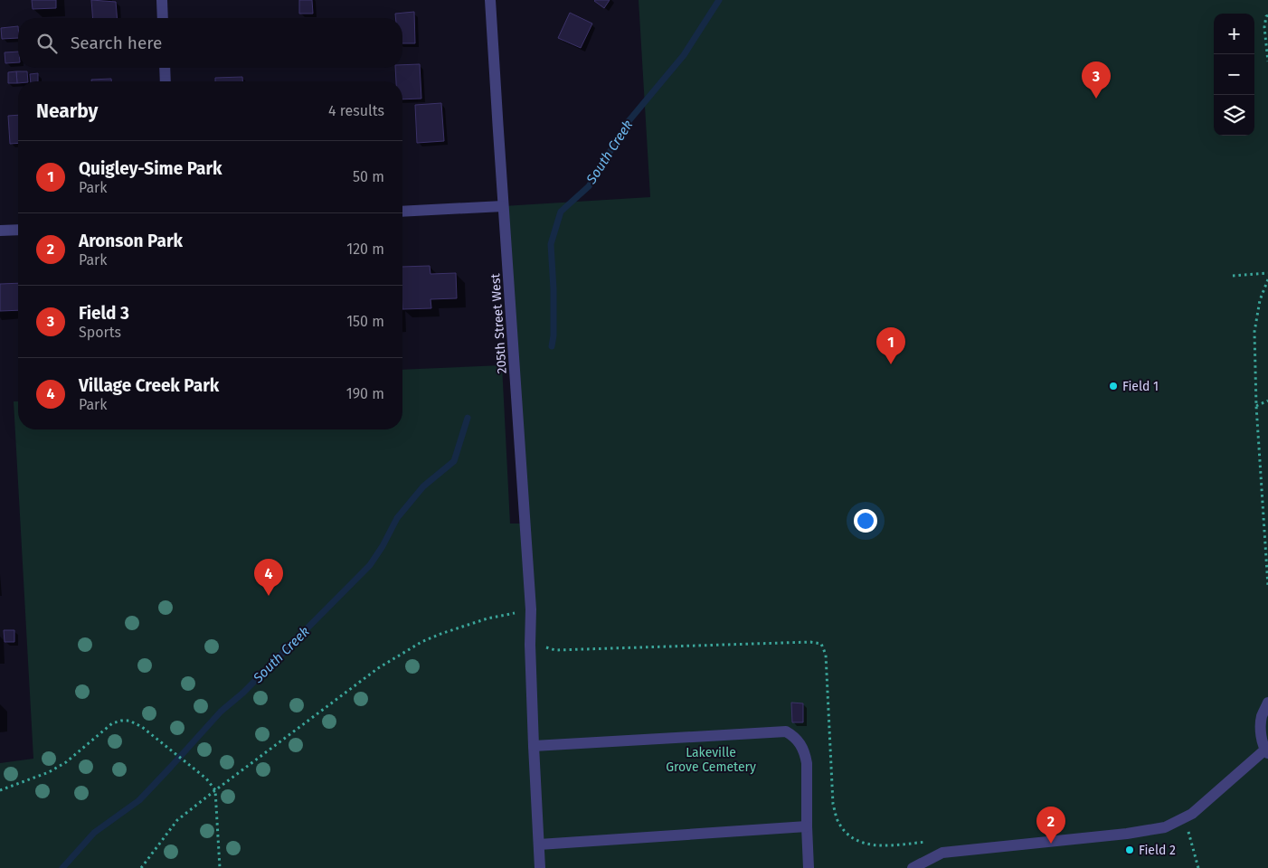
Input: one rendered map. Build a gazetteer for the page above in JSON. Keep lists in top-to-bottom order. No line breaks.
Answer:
{"streets":{"street":["205th Street West"]},"water":["South Creek"],"parks":["Lakeville Grove Cemetery"],"places":["Field 1","Field 2"],"page":{"map_buttons":["+","−"],"search":"Search here","pins":["3","1","4","2"],"heading":["Nearby","4 results"],"list":[{"mark":"1","name":"Quigley-Sime Park","note":"Park","value":"50 m"},{"mark":"2","name":"Aronson Park","note":"Park","value":"120 m"},{"mark":"3","name":"Field 3","note":"Sports","value":"150 m"},{"mark":"4","name":"Village Creek Park","note":"Park","value":"190 m"}]}}
